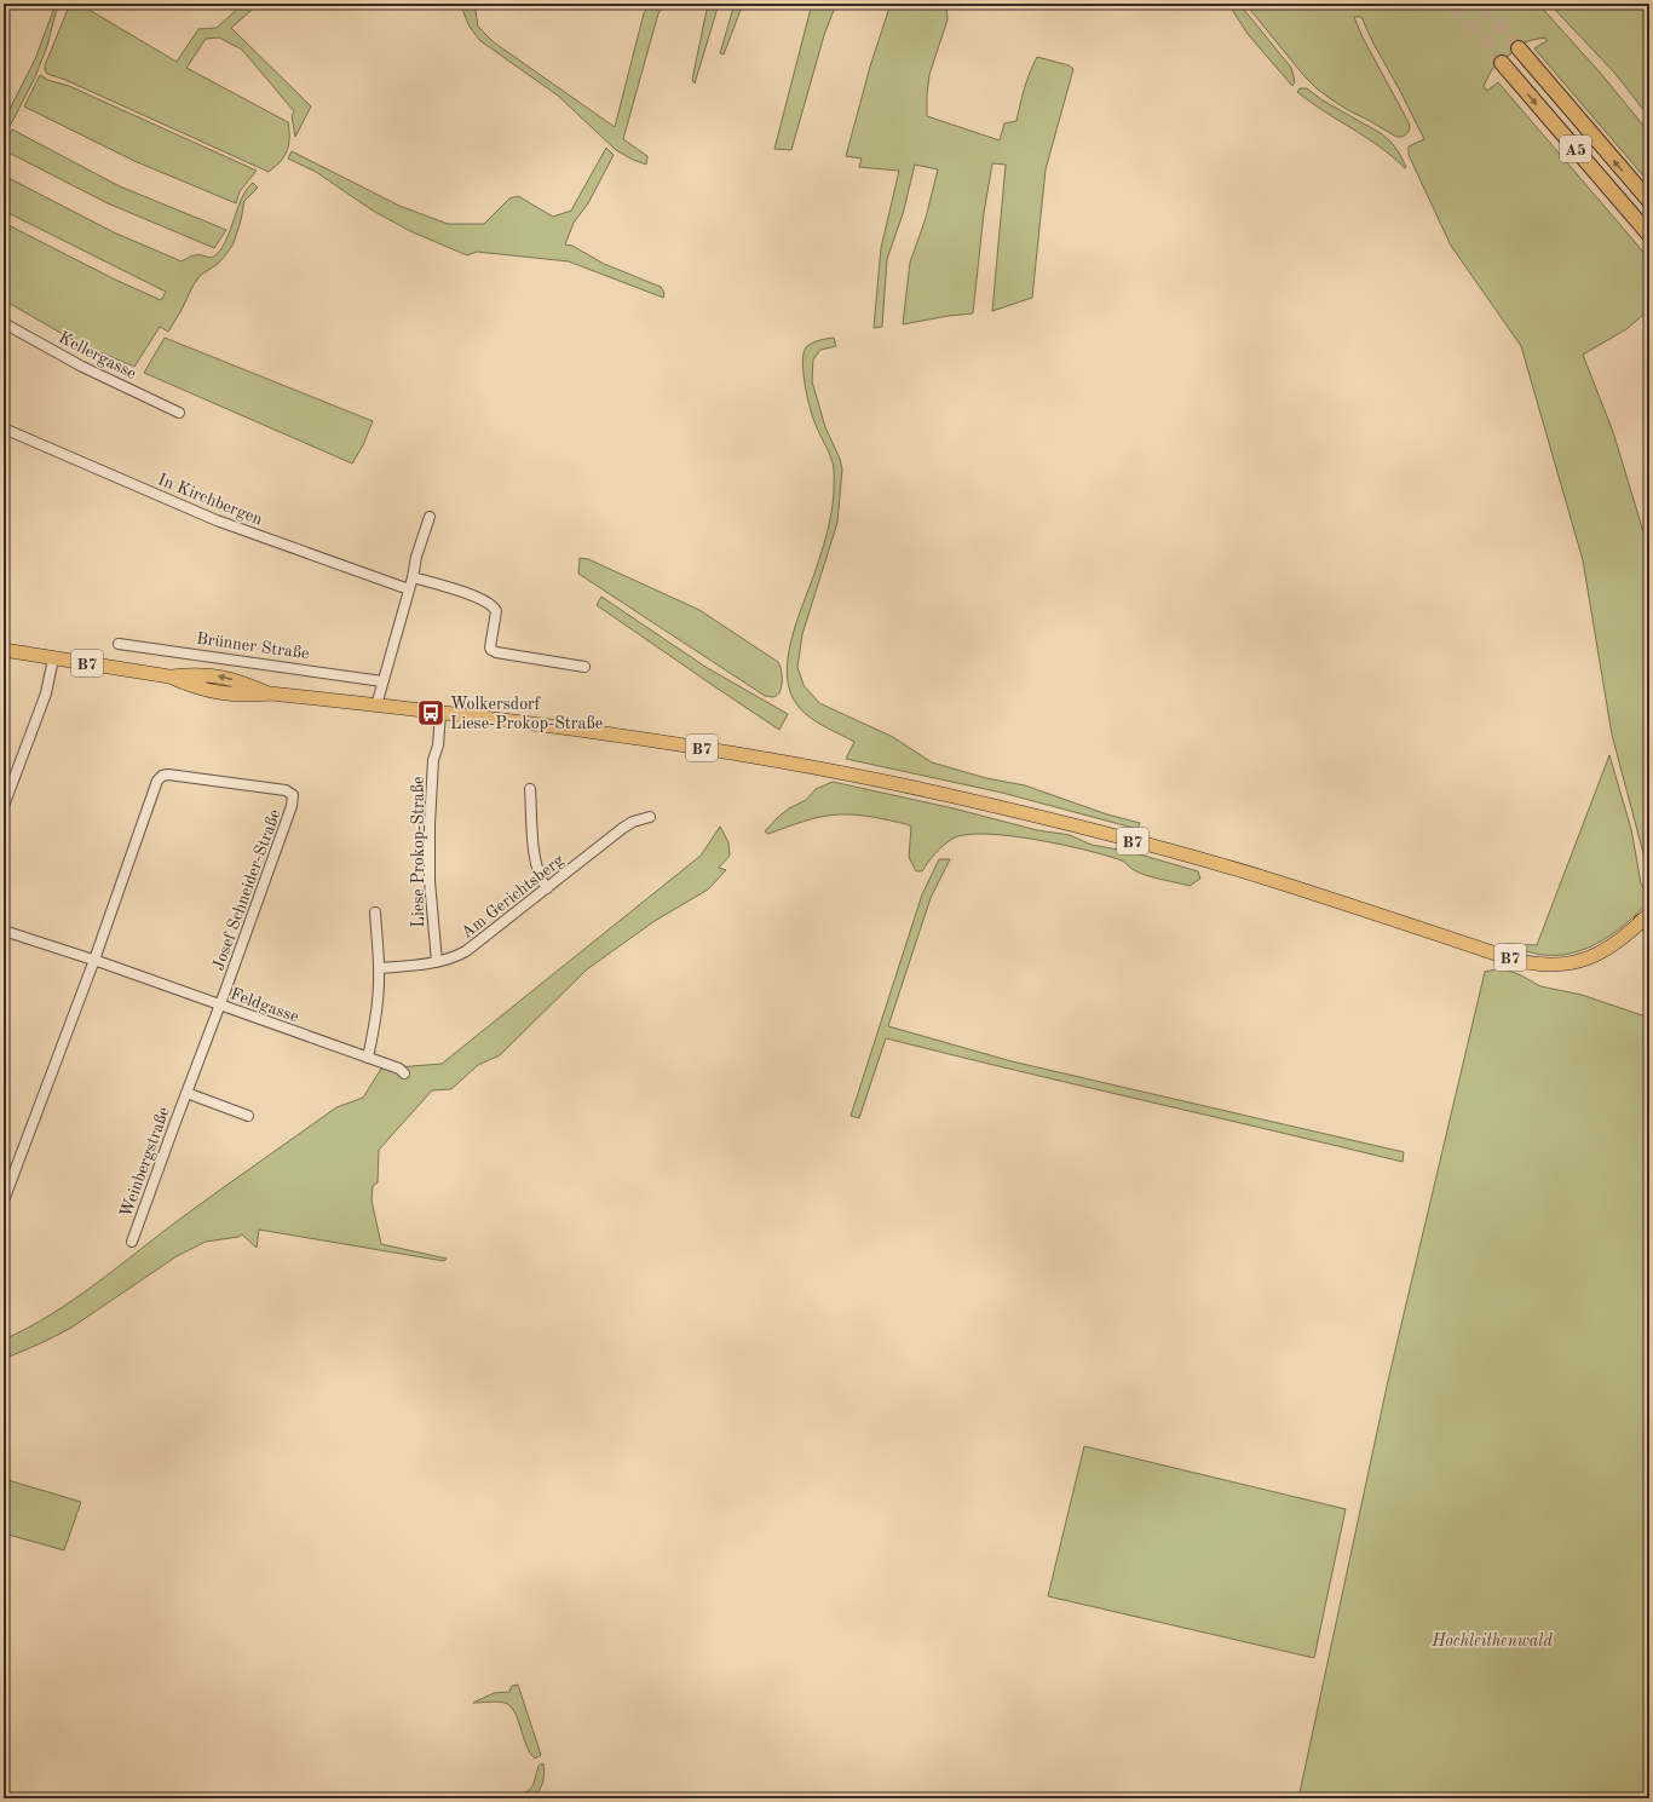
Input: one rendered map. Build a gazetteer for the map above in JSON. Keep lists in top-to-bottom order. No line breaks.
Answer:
{"streets":{"highway":["A5"],"main road":["B7"],"street":["Kellergasse","In Kirchbergen","Brünner Straße","Liese Prokop-Straße","Josef Schneider-Straße","Am Gerichtsberg","Feldgasse","Weinbergstraße"]},"crossings":[["B7","Liese Prokop-Straße"],["Liese Prokop-Straße","Am Gerichtsberg"],["Josef Schneider-Straße","Feldgasse"],["Josef Schneider-Straße","Weinbergstraße"],["Feldgasse","Weinbergstraße"]],"parks":["Hochleithenwald"],"places":{"bus stop":["Wolkersdorf Liese-Prokop-Straße"]}}
